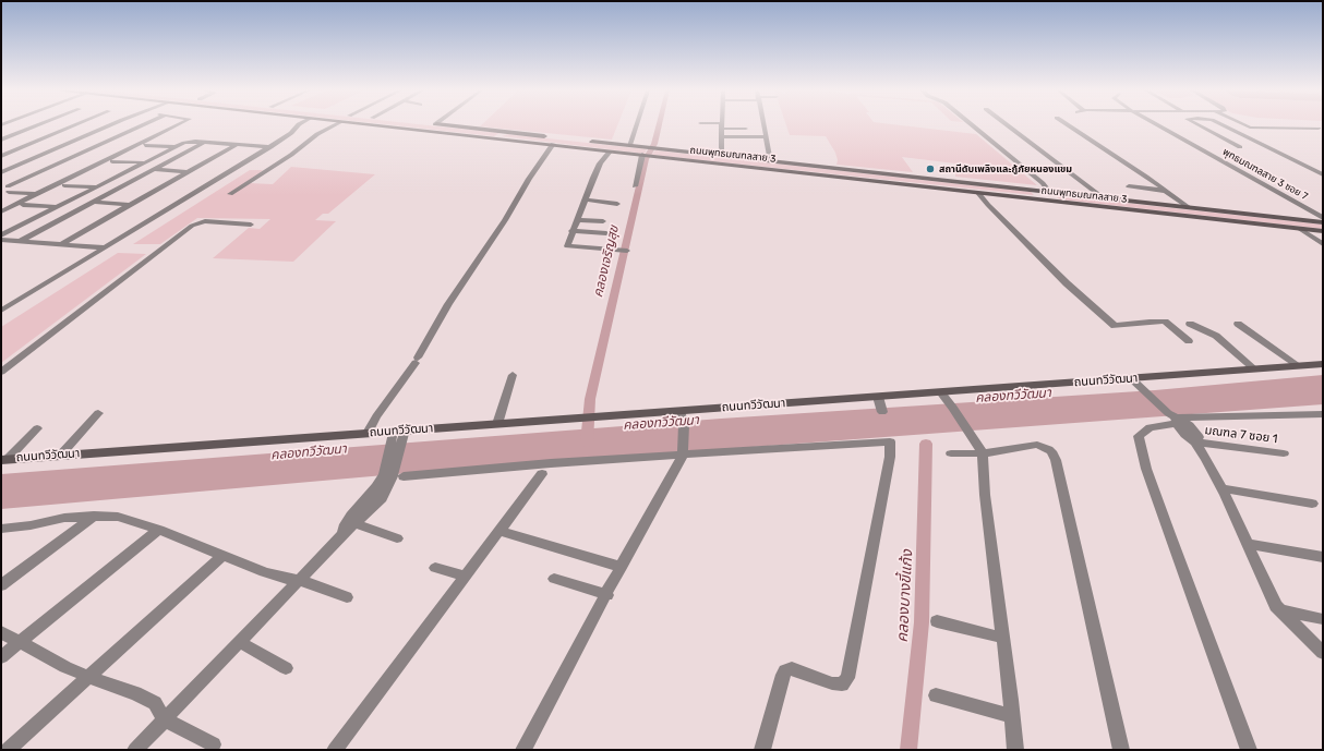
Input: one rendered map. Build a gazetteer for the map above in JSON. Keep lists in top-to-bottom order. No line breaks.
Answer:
{"streets":{"main road":["ถนนพุทธมณฑลสาย 3","ถนนทวีวัฒนา"],"street":["พุทธมณฑลสาย 3 ซอย 7","มณฑล 7 ซอย 1"]},"water":["คลองเจริญสุข","คลองทวีวัฒนา","คลองบางขี้แก้ง"],"places":["สถานีดับเพลิงและกู้ภัยหนองแขม"]}
